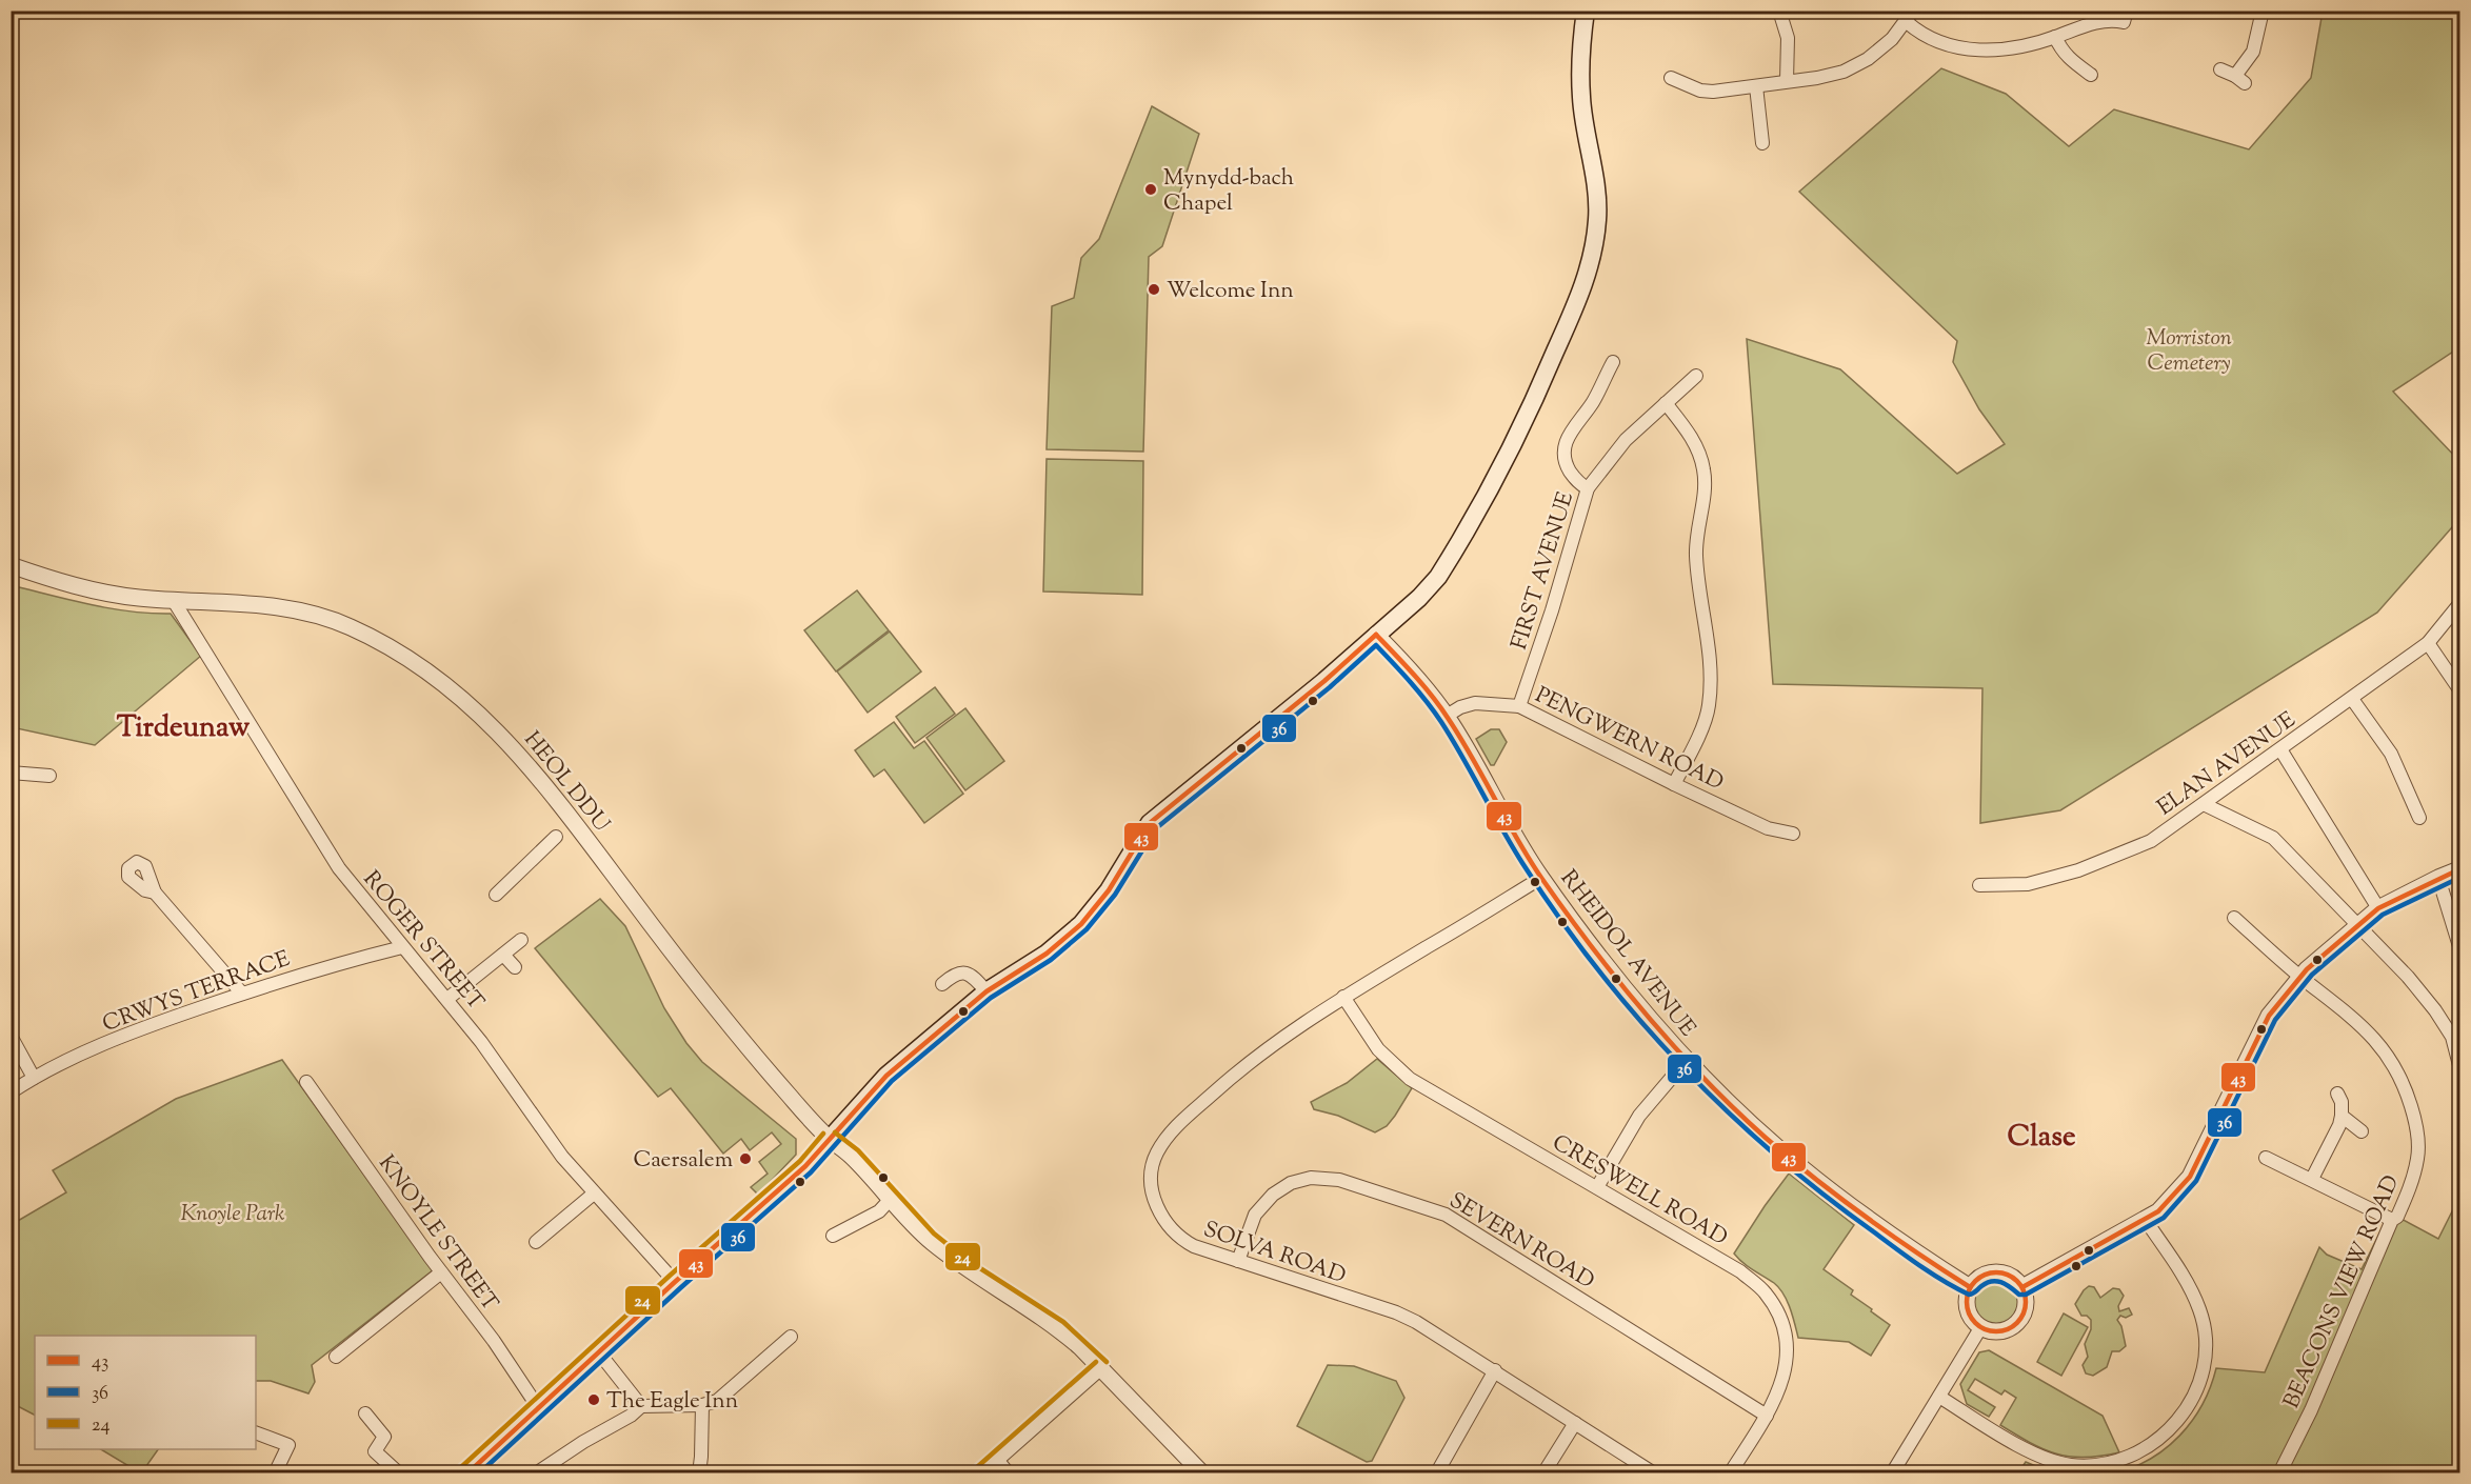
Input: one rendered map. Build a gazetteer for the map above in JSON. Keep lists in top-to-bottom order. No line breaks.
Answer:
{"streets":{"street":["FIRST AVENUE","PENGWERN ROAD","ELAN AVENUE","HEOL DDU","ROGER STREET","RHEIDOL AVENUE","CRWYS TERRACE","CRESWELL ROAD","KNOYLE STREET","SEVERN ROAD","SOLVA ROAD","BEACONS VIEW ROAD"]},"crossings":[["FIRST AVENUE","PENGWERN ROAD"],["PENGWERN ROAD","RHEIDOL AVENUE"],["HEOL DDU","ROGER STREET"],["ROGER STREET","CRWYS TERRACE"],["RHEIDOL AVENUE","SOLVA ROAD"],["CRESWELL ROAD","SEVERN ROAD"],["CRESWELL ROAD","SOLVA ROAD"],["SEVERN ROAD","SOLVA ROAD"]],"districts":["Tirdeunaw","Clase"],"parks":["Morriston Cemetery","Knoyle Park"],"places":["Mynydd-bach Chapel","Welcome Inn","Caersalem","The Eagle Inn"],"lines":["transit line 43","transit line 36","transit line 24"],"legend":["43","36","24"]}
